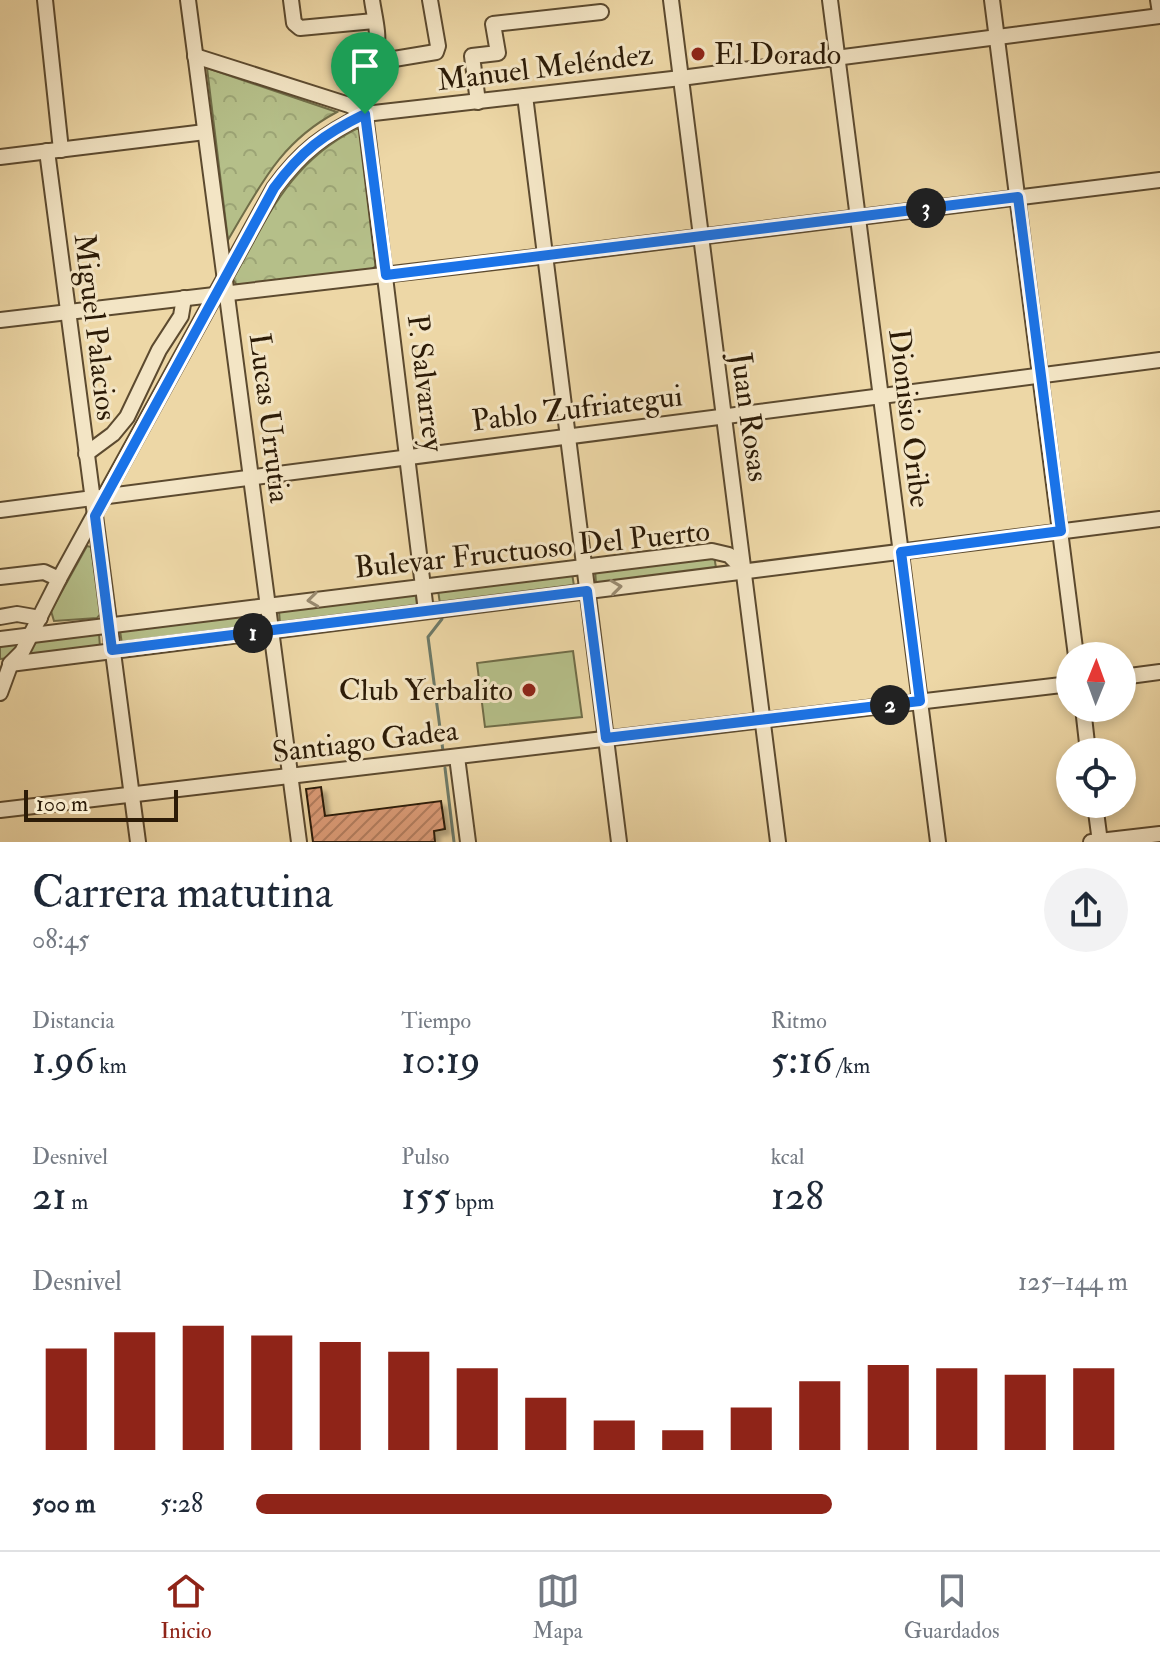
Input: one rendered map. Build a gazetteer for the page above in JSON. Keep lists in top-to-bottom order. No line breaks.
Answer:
{"streets":{"street":["Manuel Meléndez","Miguel Palacios","P. Salvarrey","Pablo Zufriategui","Juan Rosas","Lucas Urrutia","Dionisio Oribe","Bulevar Fructuoso Del Puerto","Santiago Gadea"]},"crossings":[["Manuel Meléndez","P. Salvarrey"],["Manuel Meléndez","Juan Rosas"],["Manuel Meléndez","Dionisio Oribe"],["Miguel Palacios","Pablo Zufriategui"],["Miguel Palacios","Bulevar Fructuoso Del Puerto"],["Miguel Palacios","Santiago Gadea"],["P. Salvarrey","Pablo Zufriategui"],["P. Salvarrey","Bulevar Fructuoso Del Puerto"],["Pablo Zufriategui","Juan Rosas"],["Pablo Zufriategui","Lucas Urrutia"],["Pablo Zufriategui","Dionisio Oribe"],["Juan Rosas","Bulevar Fructuoso Del Puerto"],["Juan Rosas","Santiago Gadea"],["Lucas Urrutia","Bulevar Fructuoso Del Puerto"],["Lucas Urrutia","Santiago Gadea"],["Dionisio Oribe","Santiago Gadea"]],"places":["El Dorado","Club Yerbalito"],"scale_bar":"100 m","north":"top","page":{"pins":["3","1","2"],"scale":"100 m","heading":["Carrera matutina","08:45"],"stats":[["Distancia","1.96 km"],["Tiempo","10:19"],["Ritmo","5:16 /km"],["Desnivel","21 m"],["Pulso","155 bpm"],["kcal","128"]],"chart":["Desnivel","125–144 m"],"list":[{"name":"500 m","note":"5:28"}],"tabs":["Inicio","Mapa","Guardados"]}}
